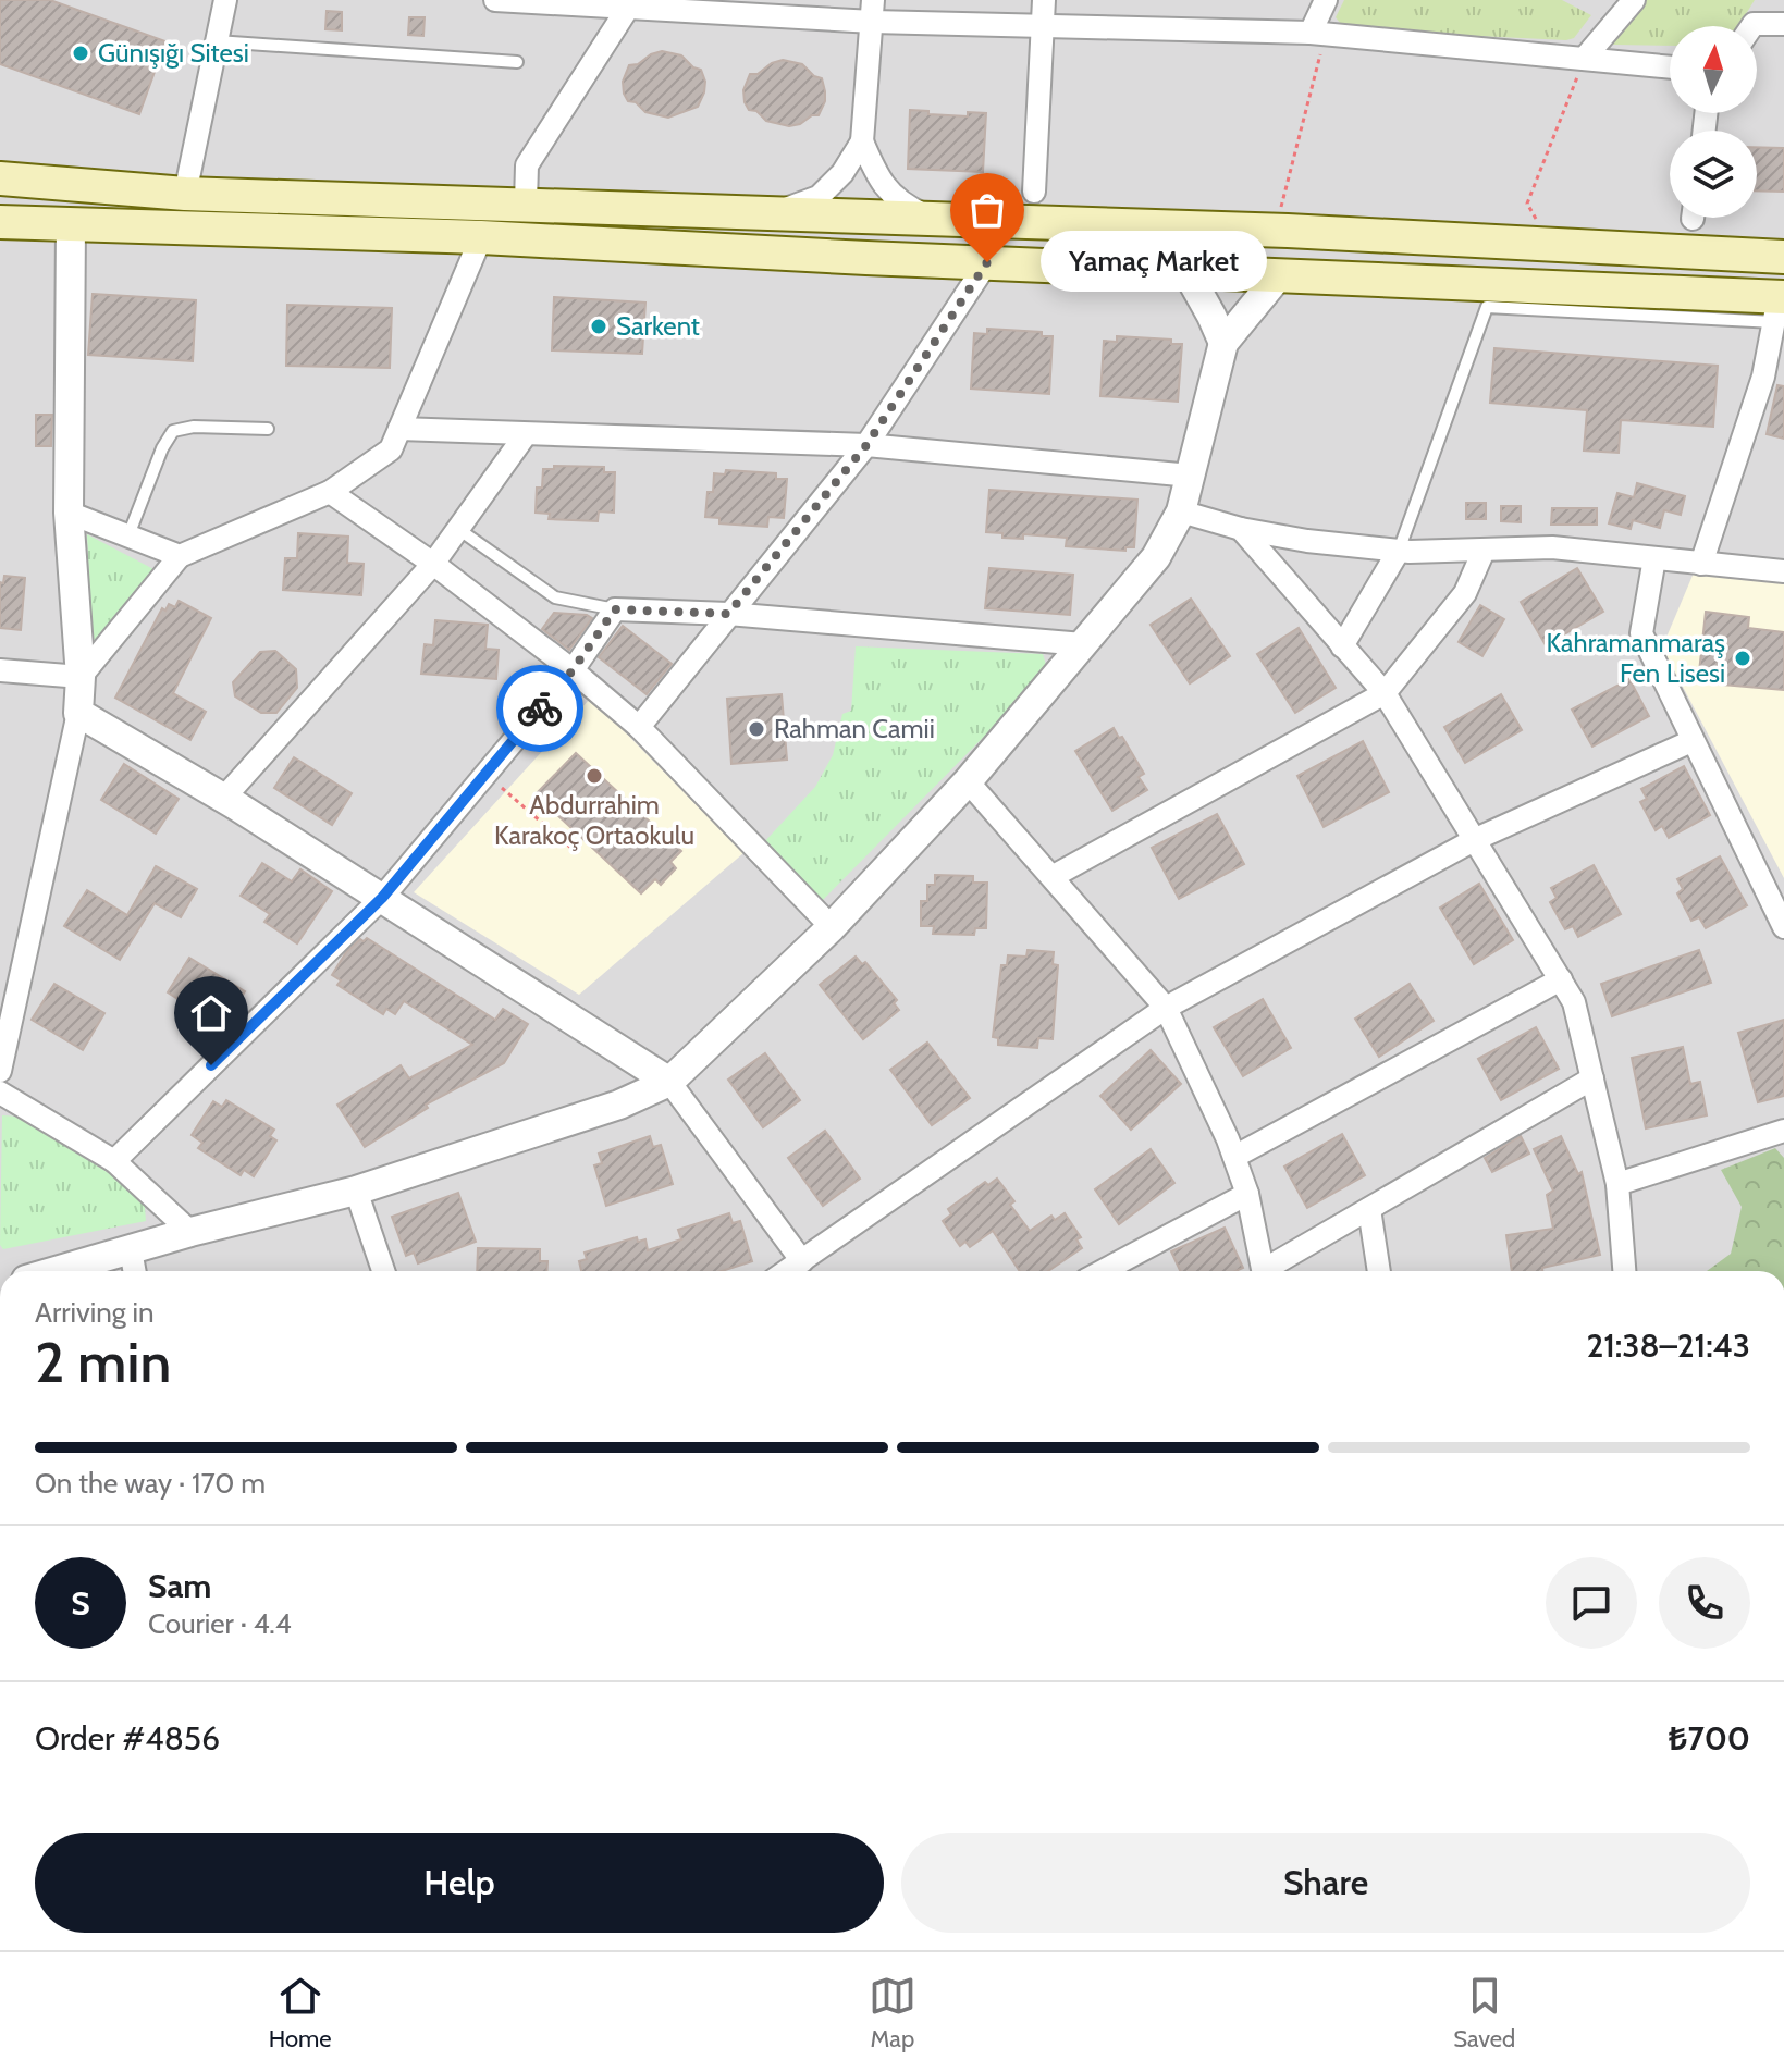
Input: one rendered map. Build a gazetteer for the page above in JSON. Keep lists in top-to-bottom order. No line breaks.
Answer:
{"places":["Günışığı Sitesi","Yamaç Market","Sarkent","Kahramanmaraş Fen Lisesi","Rahman Camii","Abdurrahim Karakoç Ortaokulu"],"north":"top","page":{"bubble":"Yamaç Market","heading":["2 min","Arriving in","21:38–21:43"],"panel":["Sam","Courier · 4.4","Order #4856","₺700"],"bar":"On the way · 170 m","round":"S","buttons":["Help","Share"],"tabs":["Home","Map","Saved"]}}
